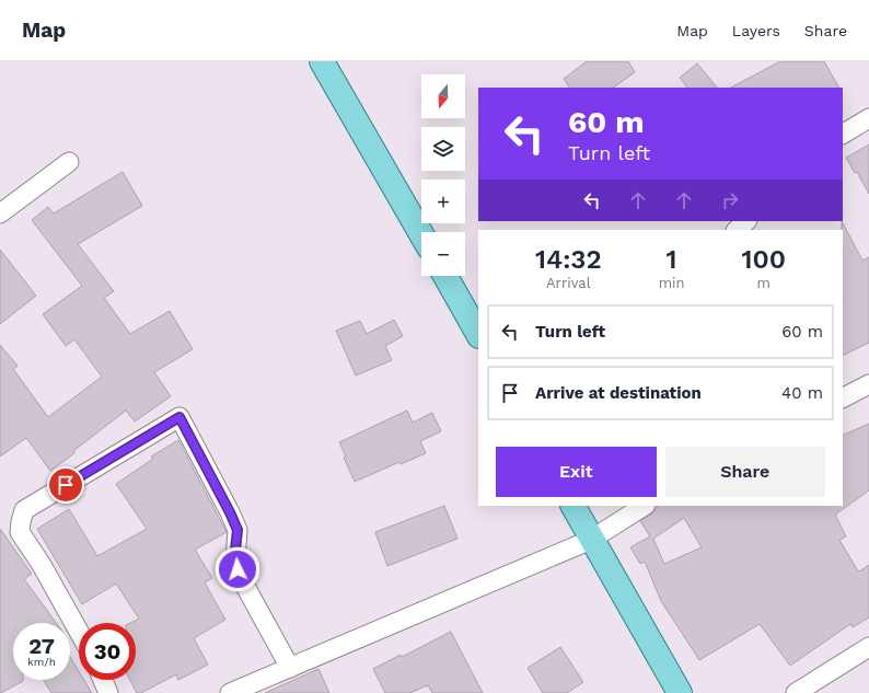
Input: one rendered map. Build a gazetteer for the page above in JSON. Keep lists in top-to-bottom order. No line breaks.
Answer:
{"north":"bottom","page":{"header":"Map","nav":["Map","Layers","Share"],"map_buttons":["+","−"],"turn":["60 m","Turn left"],"eta":["14:32","Arrival","1","min","100","m"],"list":[{"name":"Turn left","value":"60 m"},{"name":"Arrive at destination","value":"40 m"}],"buttons":["Exit","Share"],"speed":"27 km/h","limit":"30"}}
